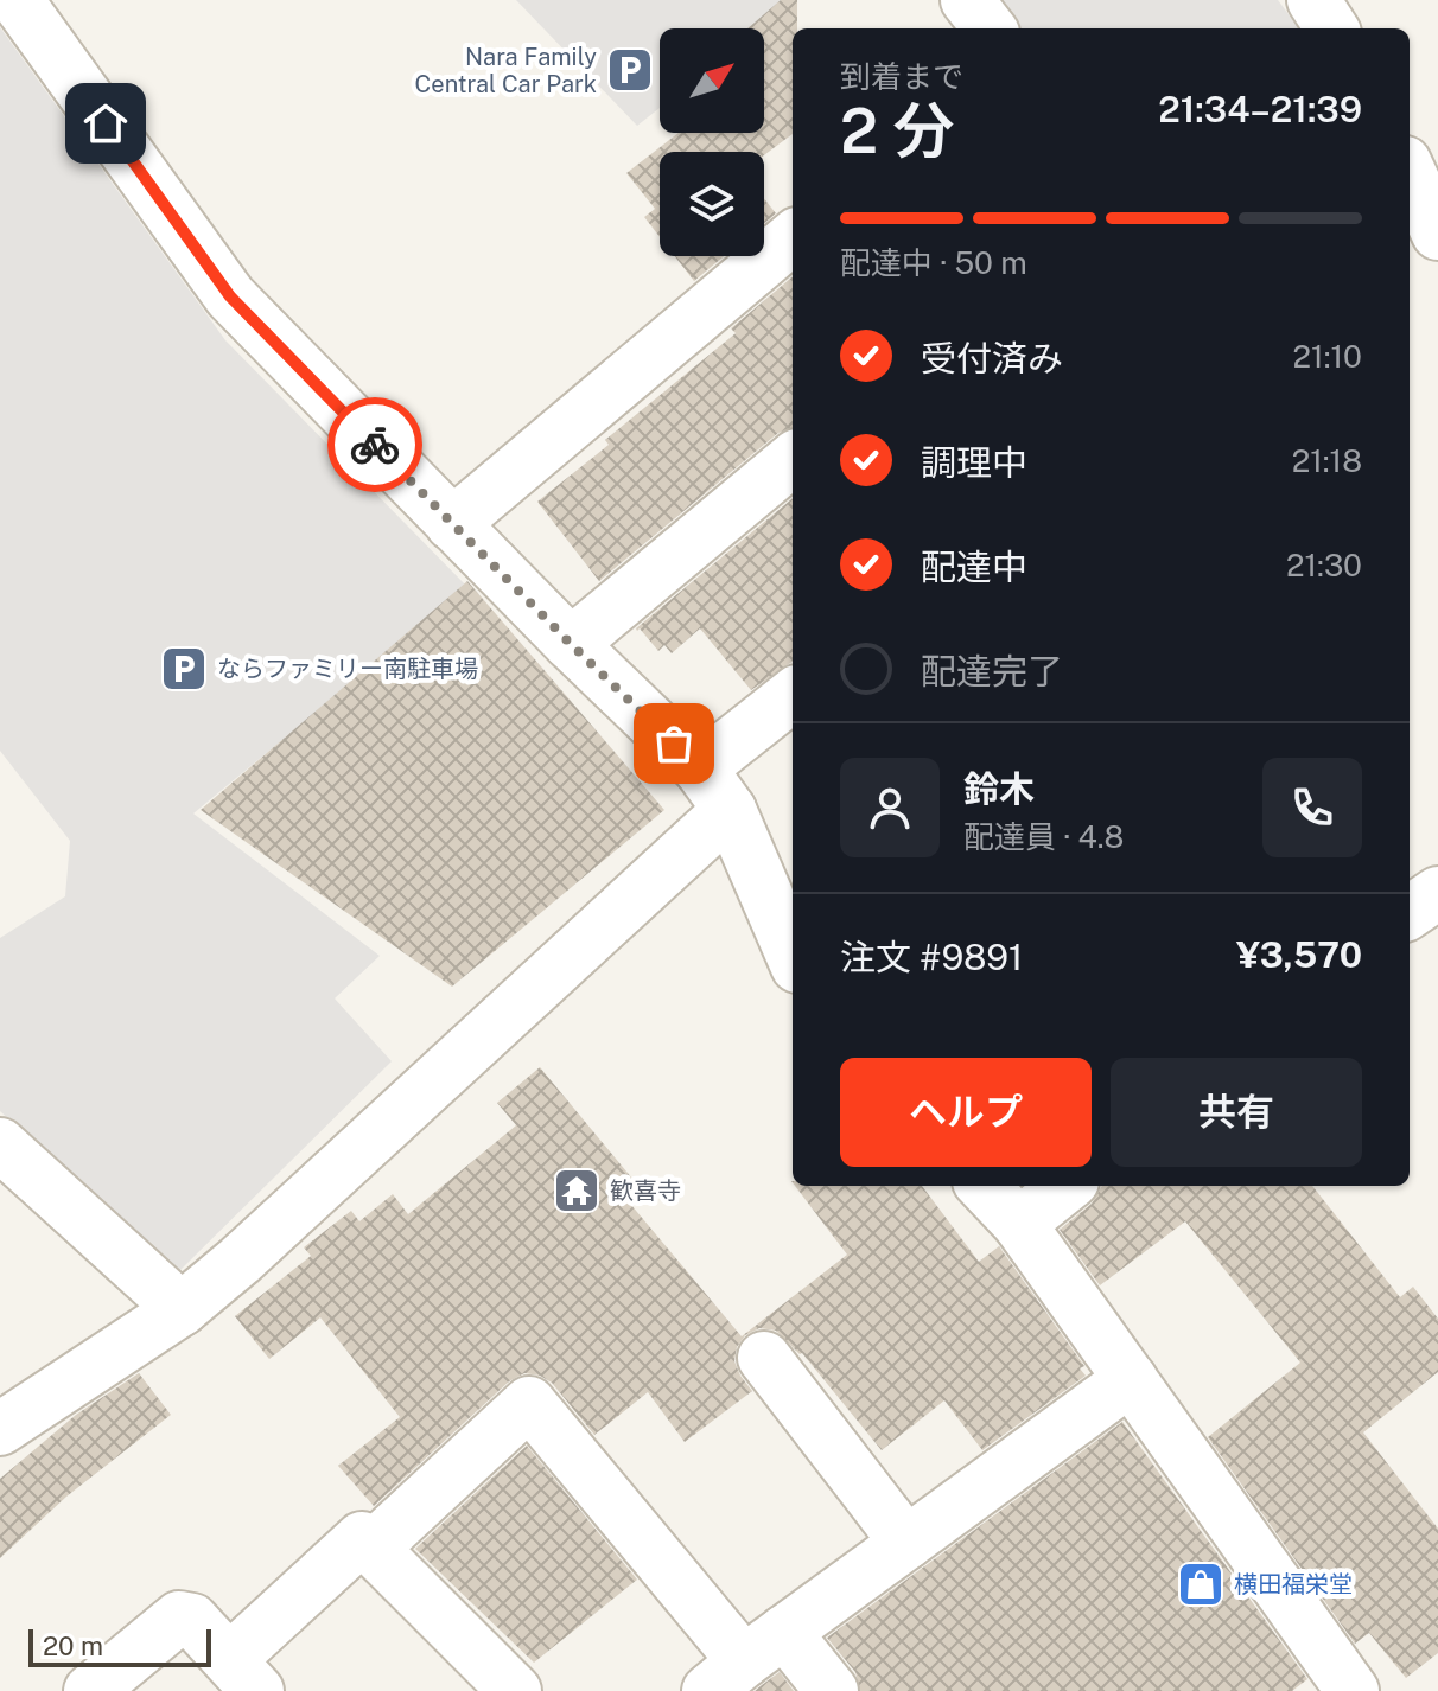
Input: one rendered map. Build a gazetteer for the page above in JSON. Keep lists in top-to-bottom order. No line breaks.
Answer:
{"places":{"parking":["Nara Family Central Car Park","ならファミリー南駐車場"],"temple":["歓喜寺"],"shop":["横田福栄堂"]},"scale_bar":"20 m","north":"top right","page":{"heading":["2 分","到着まで","21:34–21:39"],"panel":["鈴木","配達員 · 4.8","注文 #9891","¥3,570"],"bar":"配達中 · 50 m","list":[["受付済み","21:10"],["調理中","21:18"],["配達中","21:30"],"配達完了"],"buttons":["ヘルプ","共有"],"scale":"20 m"}}
